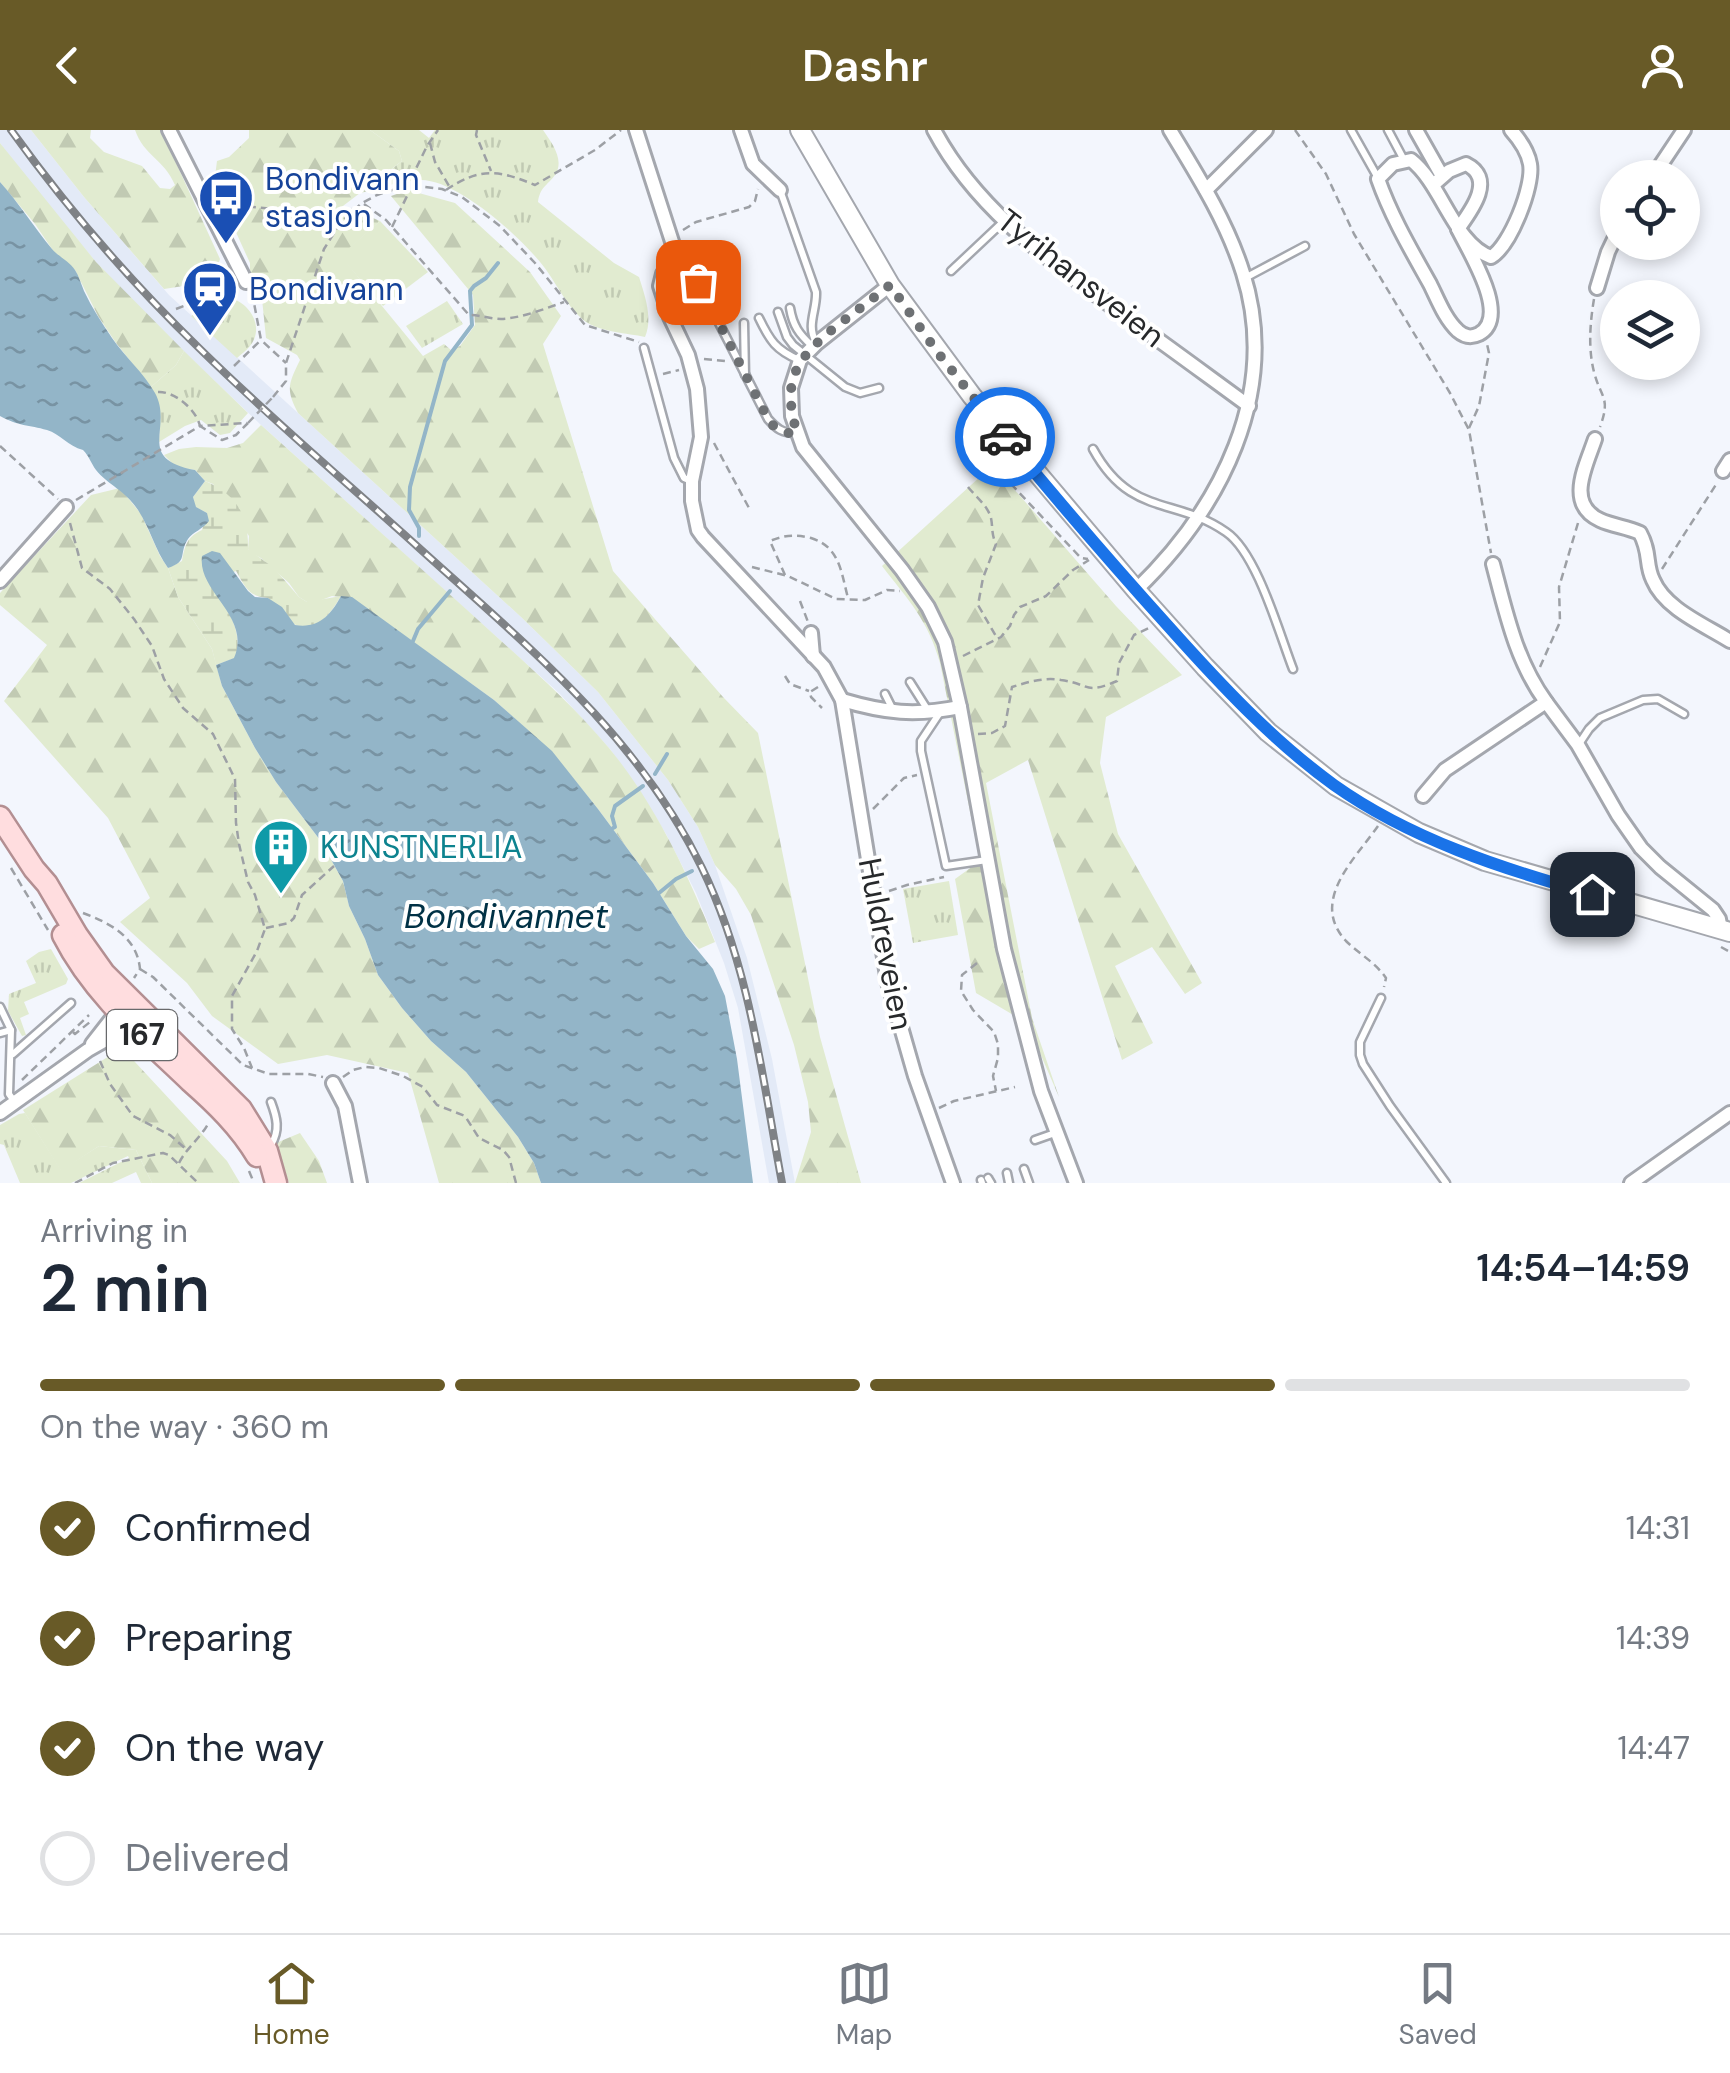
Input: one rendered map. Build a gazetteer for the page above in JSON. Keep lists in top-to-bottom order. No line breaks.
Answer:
{"streets":{"main road":["167"],"street":["Tyrihansveien","Huldreveien"]},"water":["Bondivannet"],"places":{"bus stop":["Bondivann stasjon"],"station":["Bondivann"],"building":["KUNSTNERLIA"]},"page":{"header":"Dashr","heading":["2 min","Arriving in","14:54–14:59"],"bar":"On the way · 360 m","list":[["Confirmed","14:31"],["Preparing","14:39"],["On the way","14:47"],"Delivered"],"tabs":["Home","Map","Saved"]}}
